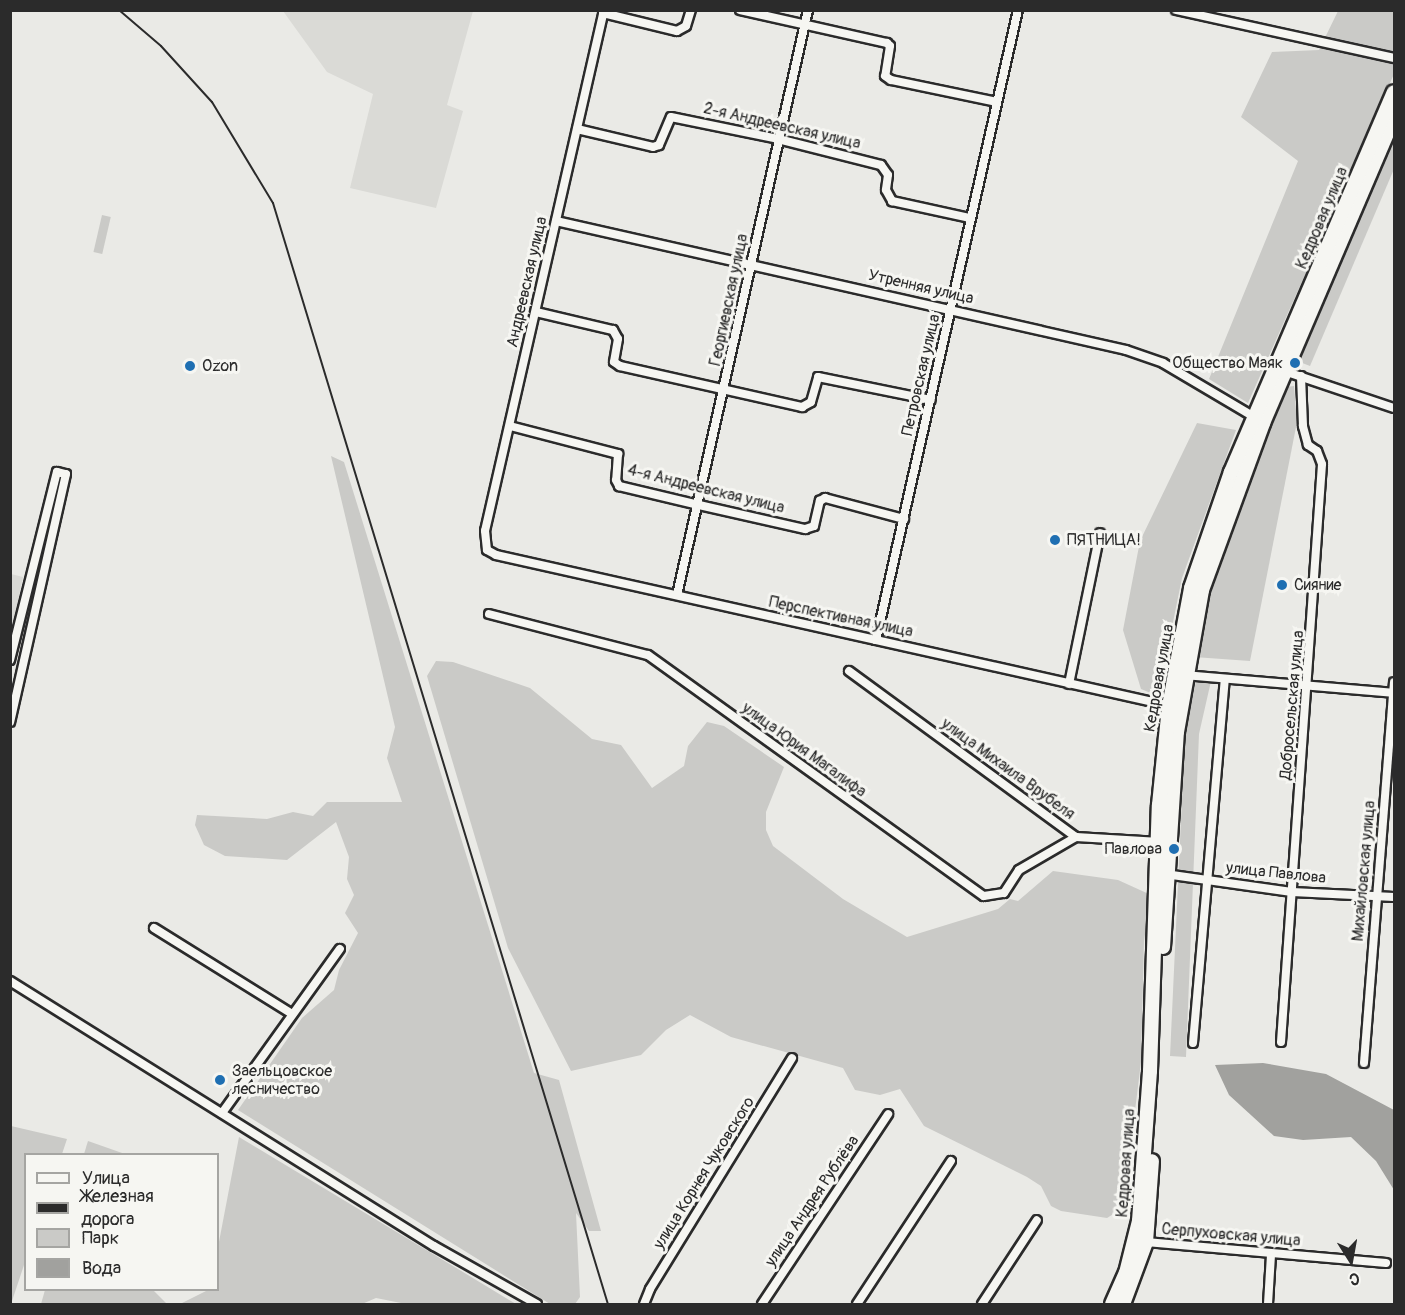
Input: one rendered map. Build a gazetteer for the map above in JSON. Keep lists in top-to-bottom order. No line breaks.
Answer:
{"streets":{"main road":["Кедровая улица"],"street":["2-я Андреевская улица","Андреевская улица","Утренняя улица","Георгиевская улица","Петровская улица","4-я Андреевская улица","Перспективная улица","Добросельская улица","улица Юрия Магалифа","улица Михаила Врубеля","Михайловская улица","улица Павлова","улица Корнея Чуковского","улица Андрея Рублёва","Серпуховская улица"]},"crossings":[["2-я Андреевская улица","Андреевская улица"],["2-я Андреевская улица","Георгиевская улица"],["2-я Андреевская улица","Петровская улица"],["Кедровая улица","Утренняя улица"],["Кедровая улица","Перспективная улица"],["Кедровая улица","улица Михаила Врубеля"],["Кедровая улица","улица Павлова"],["Кедровая улица","Серпуховская улица"],["Андреевская улица","Утренняя улица"],["Андреевская улица","4-я Андреевская улица"],["Андреевская улица","Перспективная улица"],["Утренняя улица","Георгиевская улица"],["Утренняя улица","Петровская улица"],["Георгиевская улица","4-я Андреевская улица"],["Георгиевская улица","Перспективная улица"],["Петровская улица","4-я Андреевская улица"],["Петровская улица","Перспективная улица"],["Добросельская улица","улица Павлова"],["улица Юрия Магалифа","улица Михаила Врубеля"],["Михайловская улица","улица Павлова"]],"places":["Общество Маяк","Ozon","ПЯТНИЦА!","Сияние","Павлова","Заельцовское лесничество"],"legend":["Улица","Железная дорога","Парк","Вода"],"north":"bottom"}
